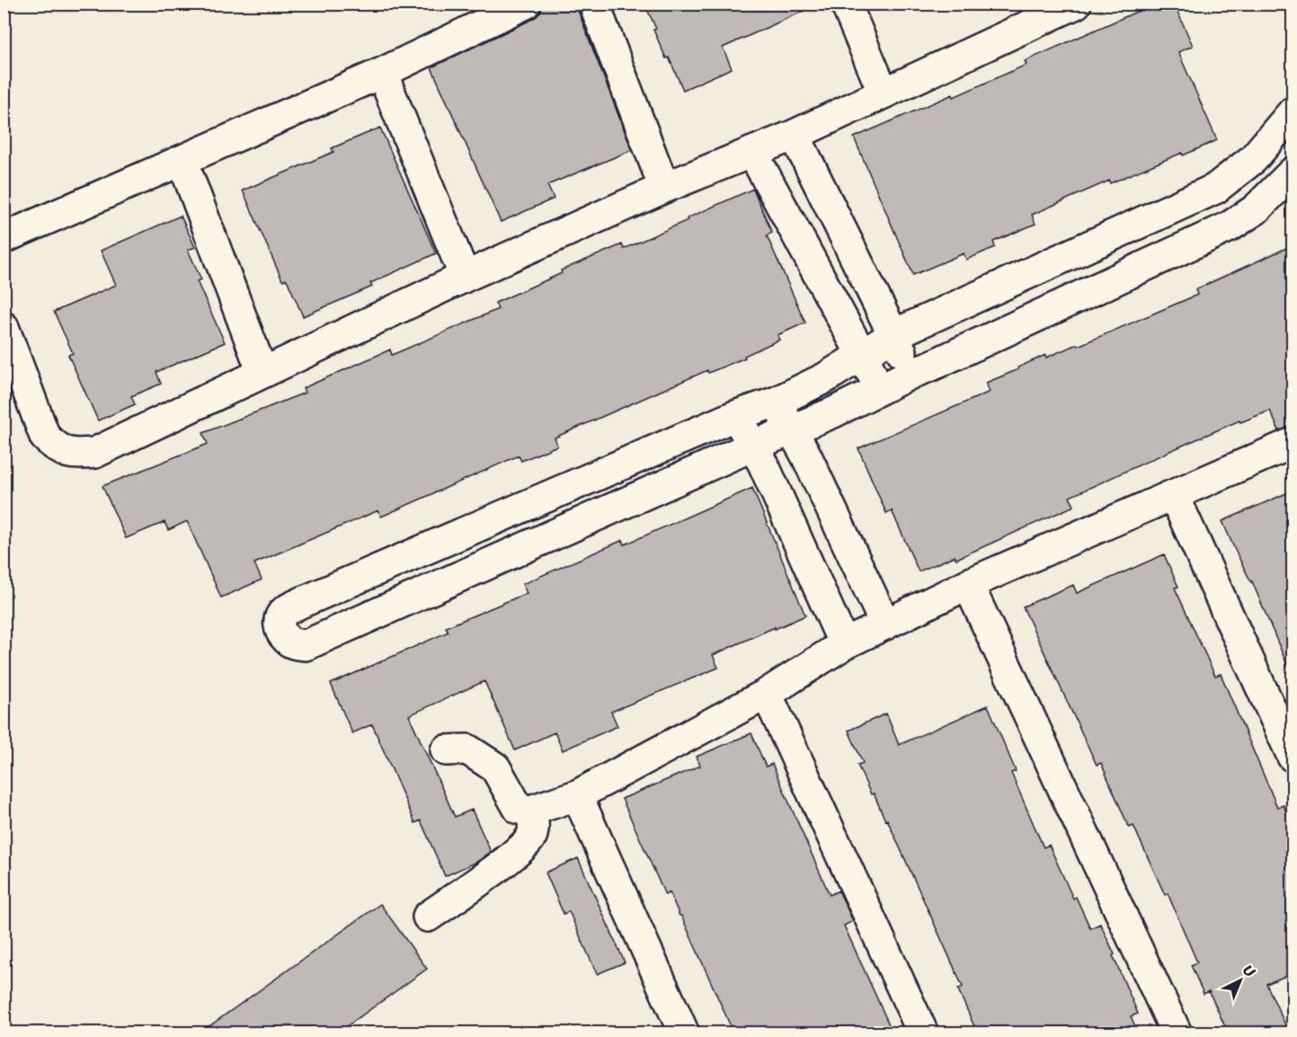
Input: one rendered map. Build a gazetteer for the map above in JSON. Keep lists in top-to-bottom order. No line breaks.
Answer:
{"north":"top right"}
